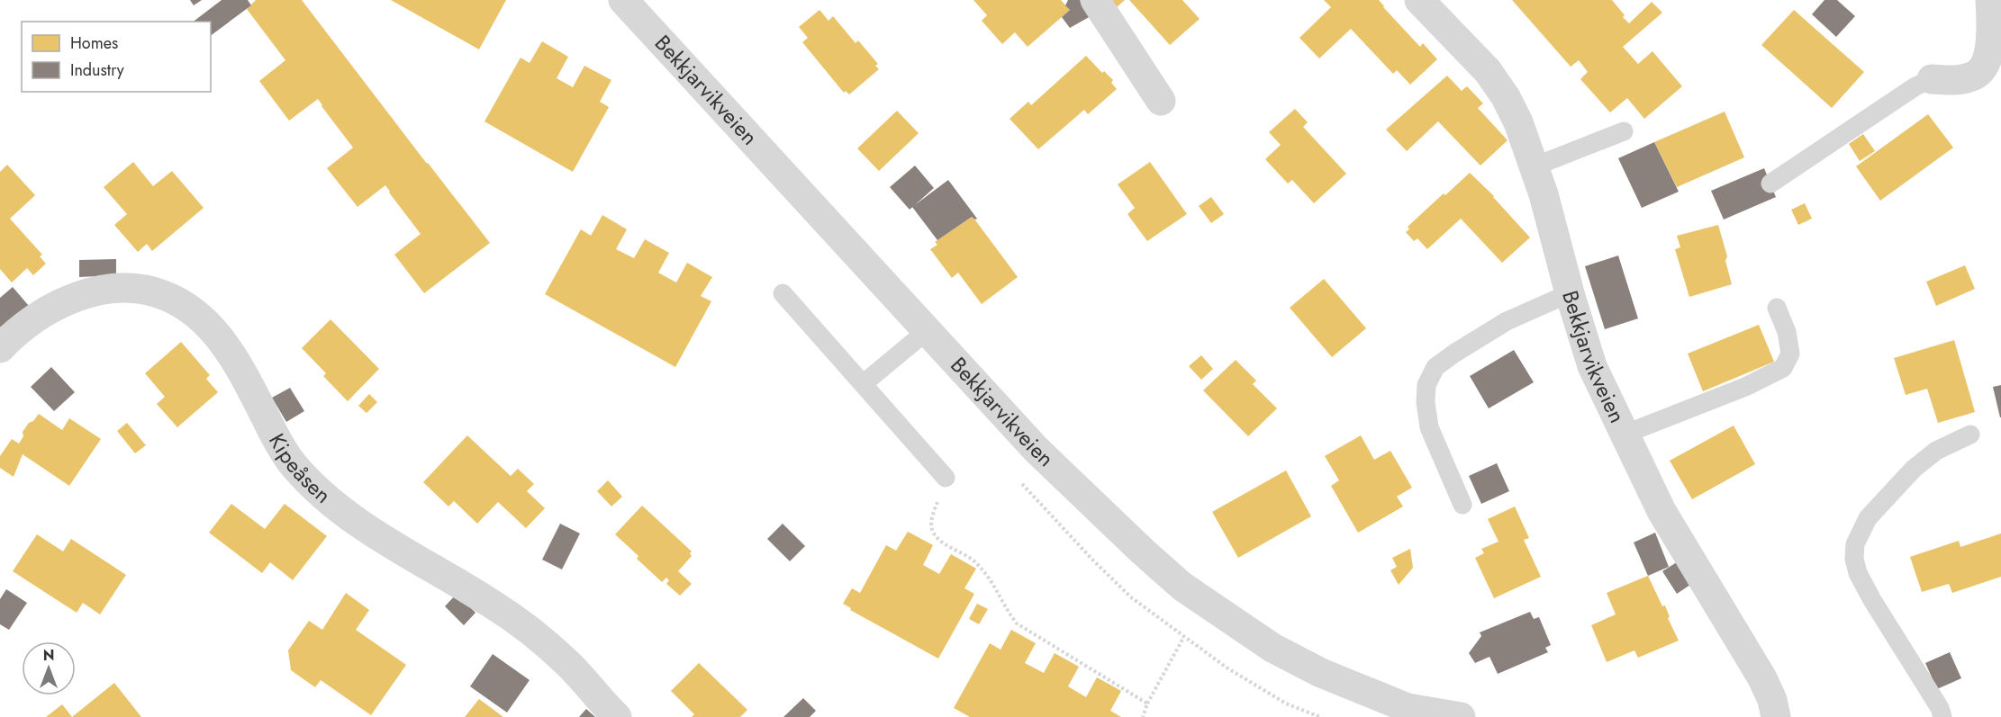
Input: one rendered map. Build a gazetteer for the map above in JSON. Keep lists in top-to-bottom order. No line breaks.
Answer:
{"streets":{"street":["Bekkjarvikveien","Kipeåsen"]},"legend":["Homes","Industry"],"north":"top"}
